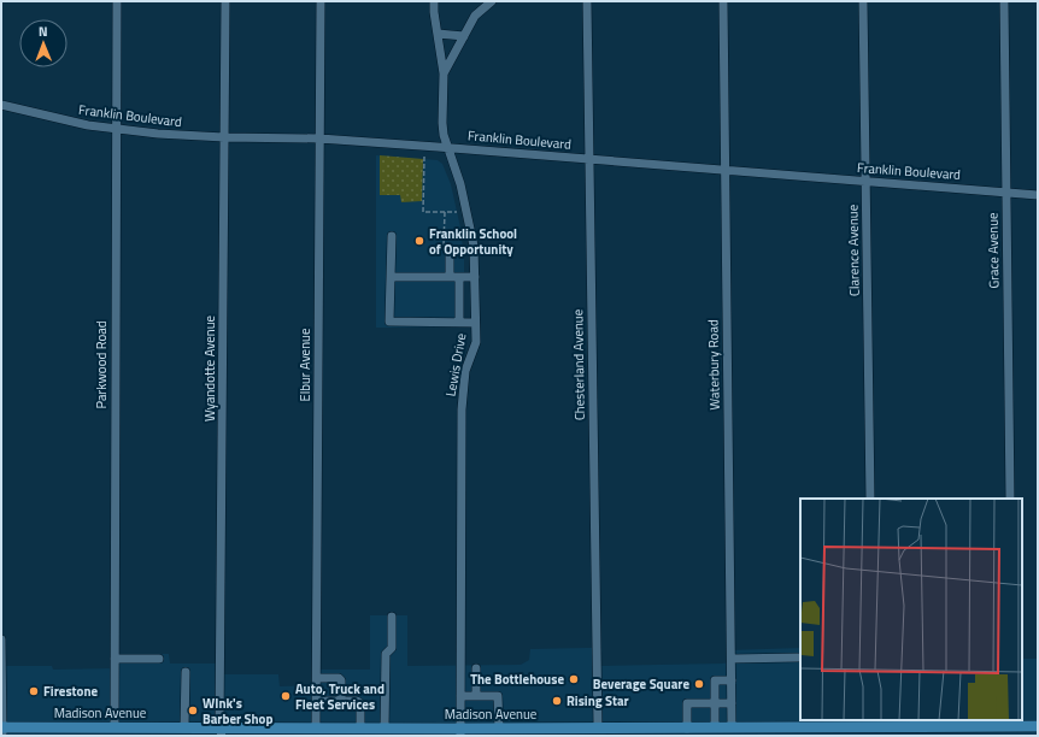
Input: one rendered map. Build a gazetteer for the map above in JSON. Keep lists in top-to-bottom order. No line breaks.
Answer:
{"streets":{"main road":["Madison Avenue"],"street":["Franklin Boulevard","Clarence Avenue","Grace Avenue","Parkwood Road","Elbur Avenue","Lewis Drive","Chesterland Avenue","Waterbury Road","Wyandotte Avenue"]},"crossings":[["Franklin Boulevard","Clarence Avenue"],["Franklin Boulevard","Grace Avenue"],["Franklin Boulevard","Parkwood Road"],["Franklin Boulevard","Elbur Avenue"],["Franklin Boulevard","Lewis Drive"],["Franklin Boulevard","Chesterland Avenue"],["Franklin Boulevard","Waterbury Road"],["Franklin Boulevard","Wyandotte Avenue"],["Parkwood Road","Madison Avenue"],["Elbur Avenue","Madison Avenue"],["Lewis Drive","Madison Avenue"],["Chesterland Avenue","Madison Avenue"],["Waterbury Road","Madison Avenue"],["Wyandotte Avenue","Madison Avenue"]],"places":["Franklin School of Opportunity","The Bottlehouse","Beverage Square","Firestone","Auto, Truck and Fleet Services","Rising Star","WInk's Barber Shop"],"north":"top"}
